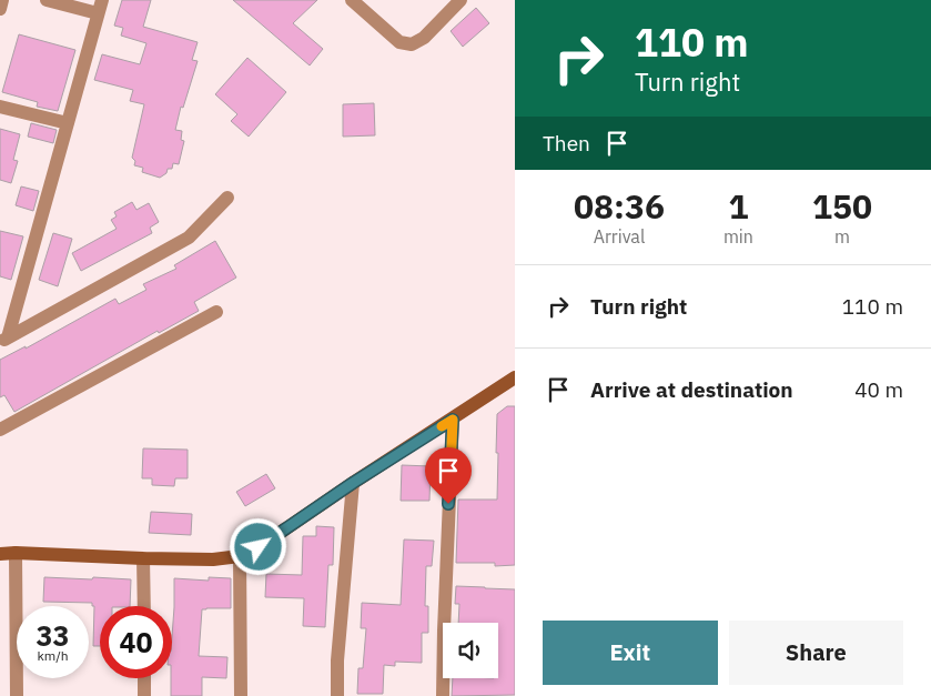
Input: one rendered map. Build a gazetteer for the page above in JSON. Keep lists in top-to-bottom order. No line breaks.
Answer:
{"page":{"turn":["110 m","Turn right"],"then":"Then","eta":["08:36","Arrival","1","min","150","m"],"list":[{"name":"Turn right","value":"110 m"},{"name":"Arrive at destination","value":"40 m"}],"speed":"33 km/h","limit":"40","buttons":["Exit","Share"]}}
